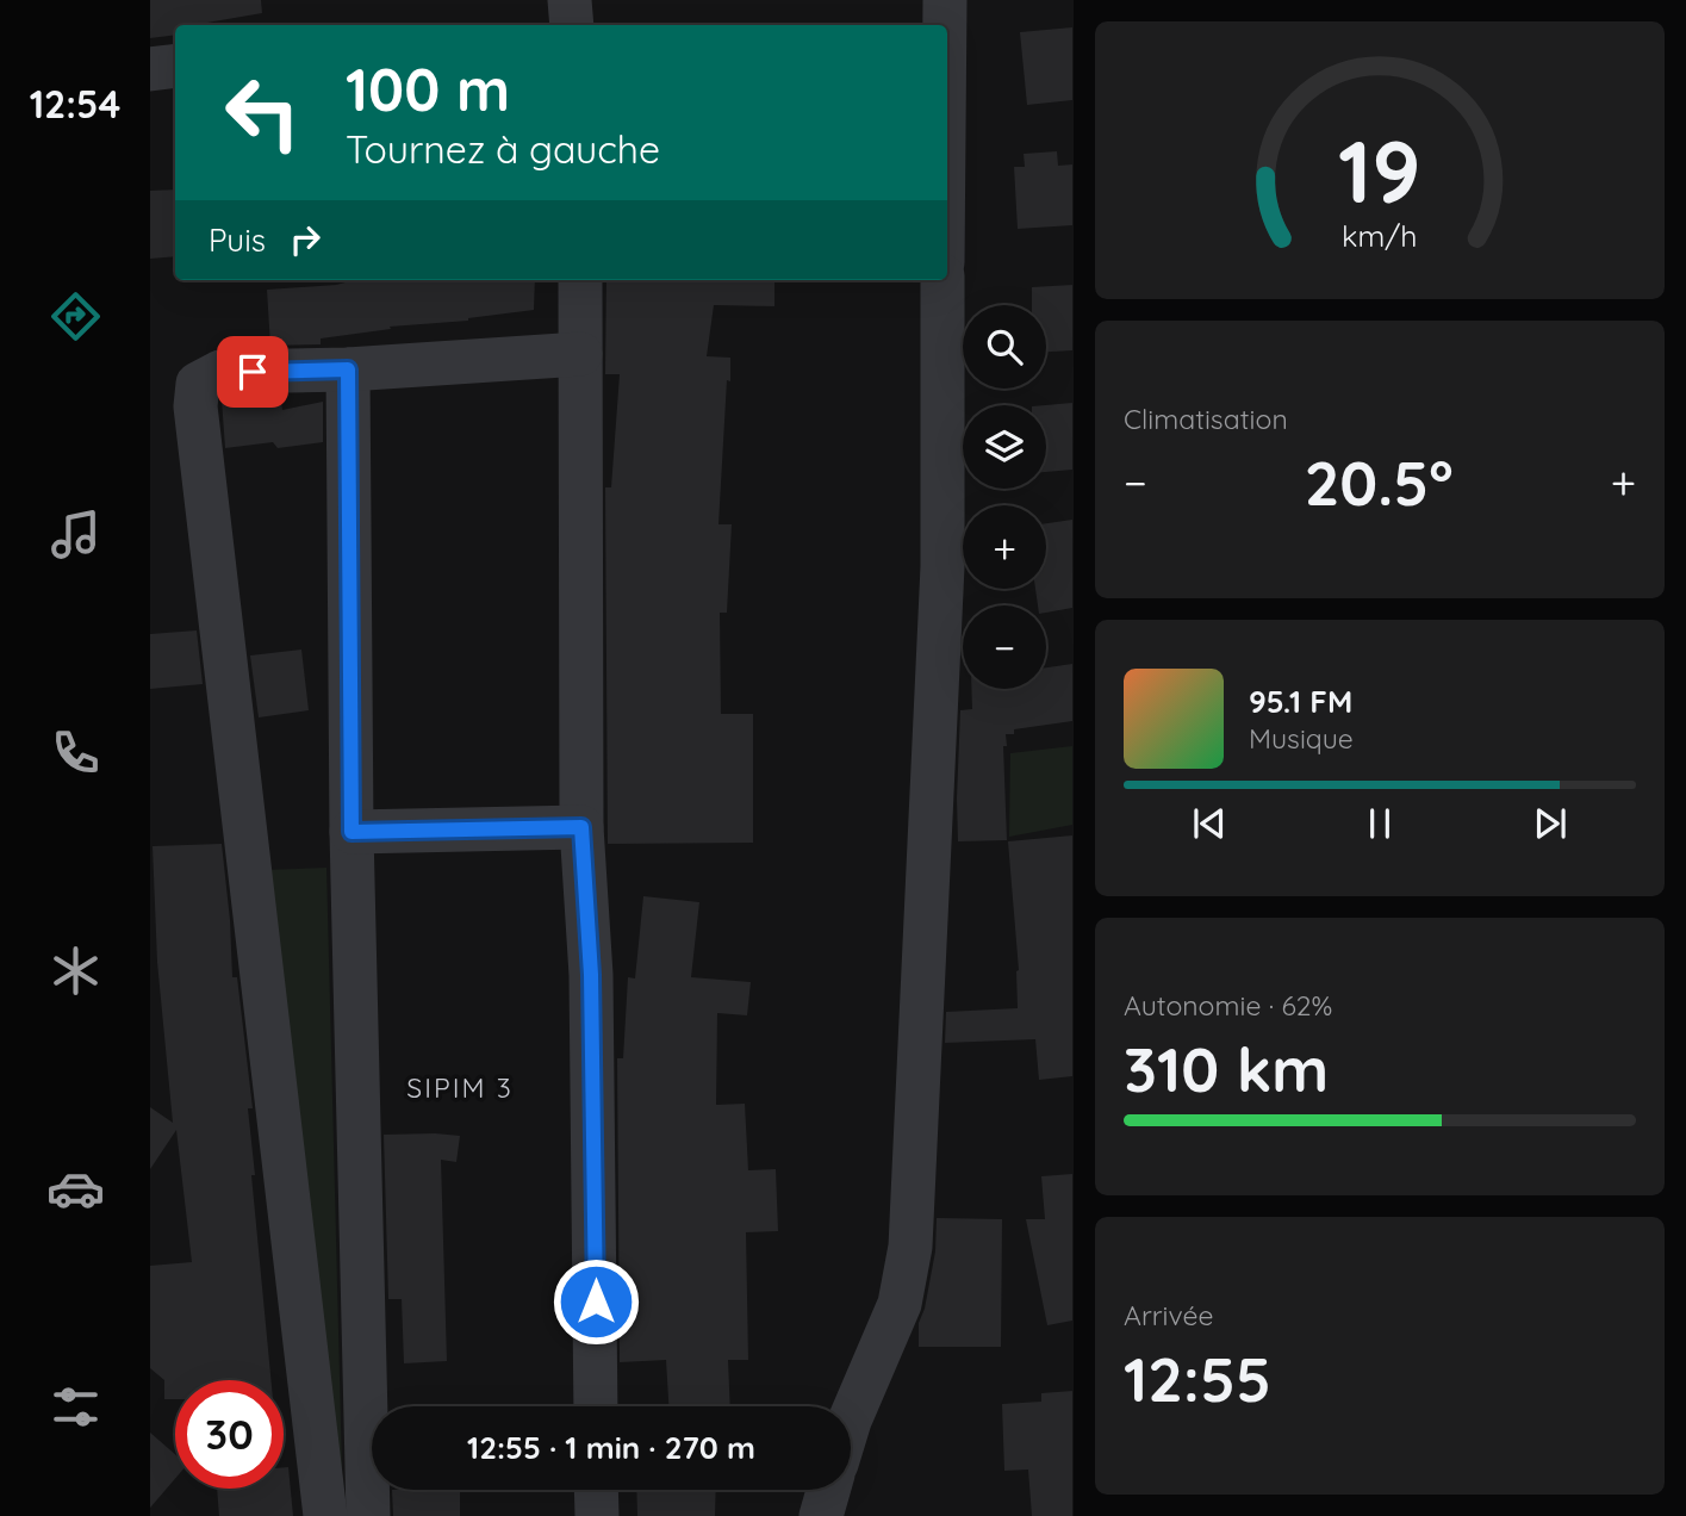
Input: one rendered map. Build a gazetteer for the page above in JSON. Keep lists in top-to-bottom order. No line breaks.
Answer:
{"districts":["SIPIM 3"],"page":{"tabs":"12:54","turn":["100 m","Tournez à gauche"],"then":"Puis","map_buttons":["+","−"],"tile":["Climatisation",["Autonomie · 62%","310 km"],["Arrivée","12:55"]],"heat":["−","20.5°","+"],"song":["95.1 FM","Musique"],"limit":"30","trip":"12:55 · 1 min · 270 m","gauge":["19","km/h"]}}
